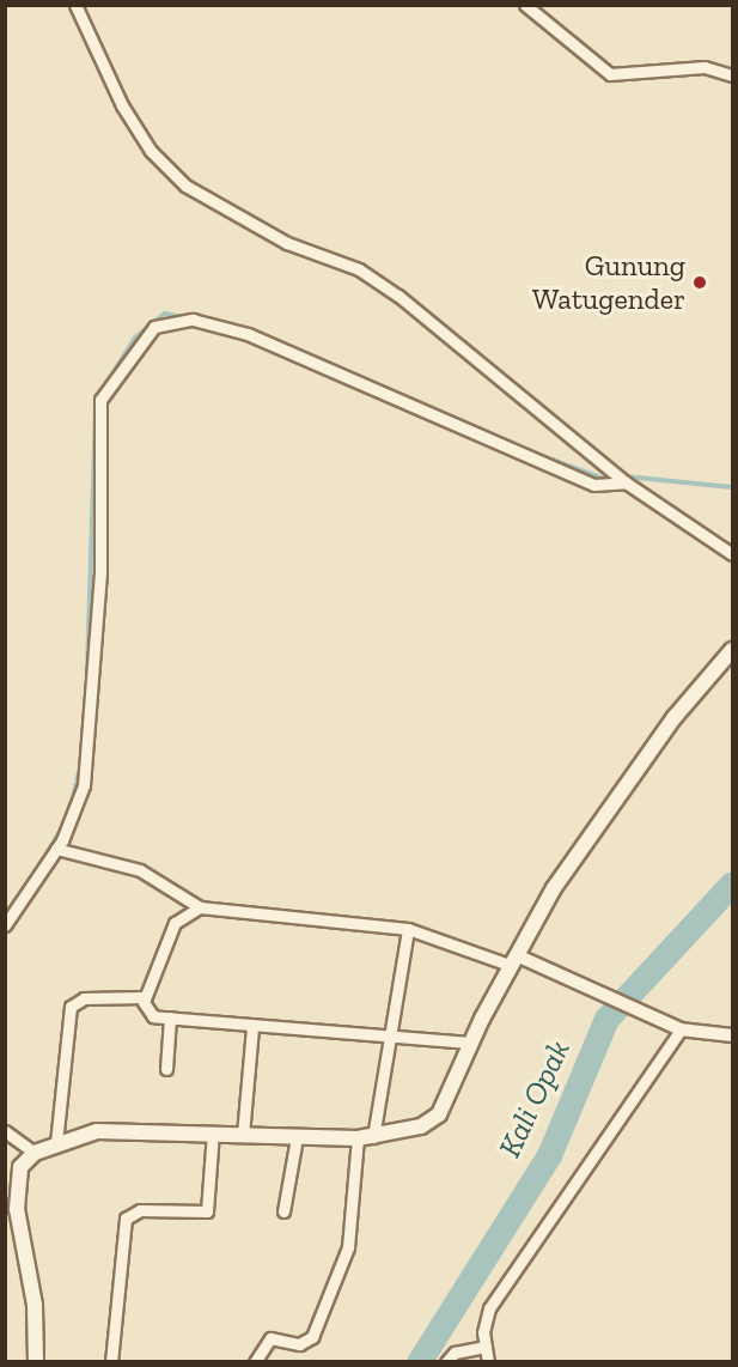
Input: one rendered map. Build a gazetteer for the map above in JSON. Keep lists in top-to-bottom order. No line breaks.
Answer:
{"water":["Kali Opak"],"places":["Gunung Watugender"]}
